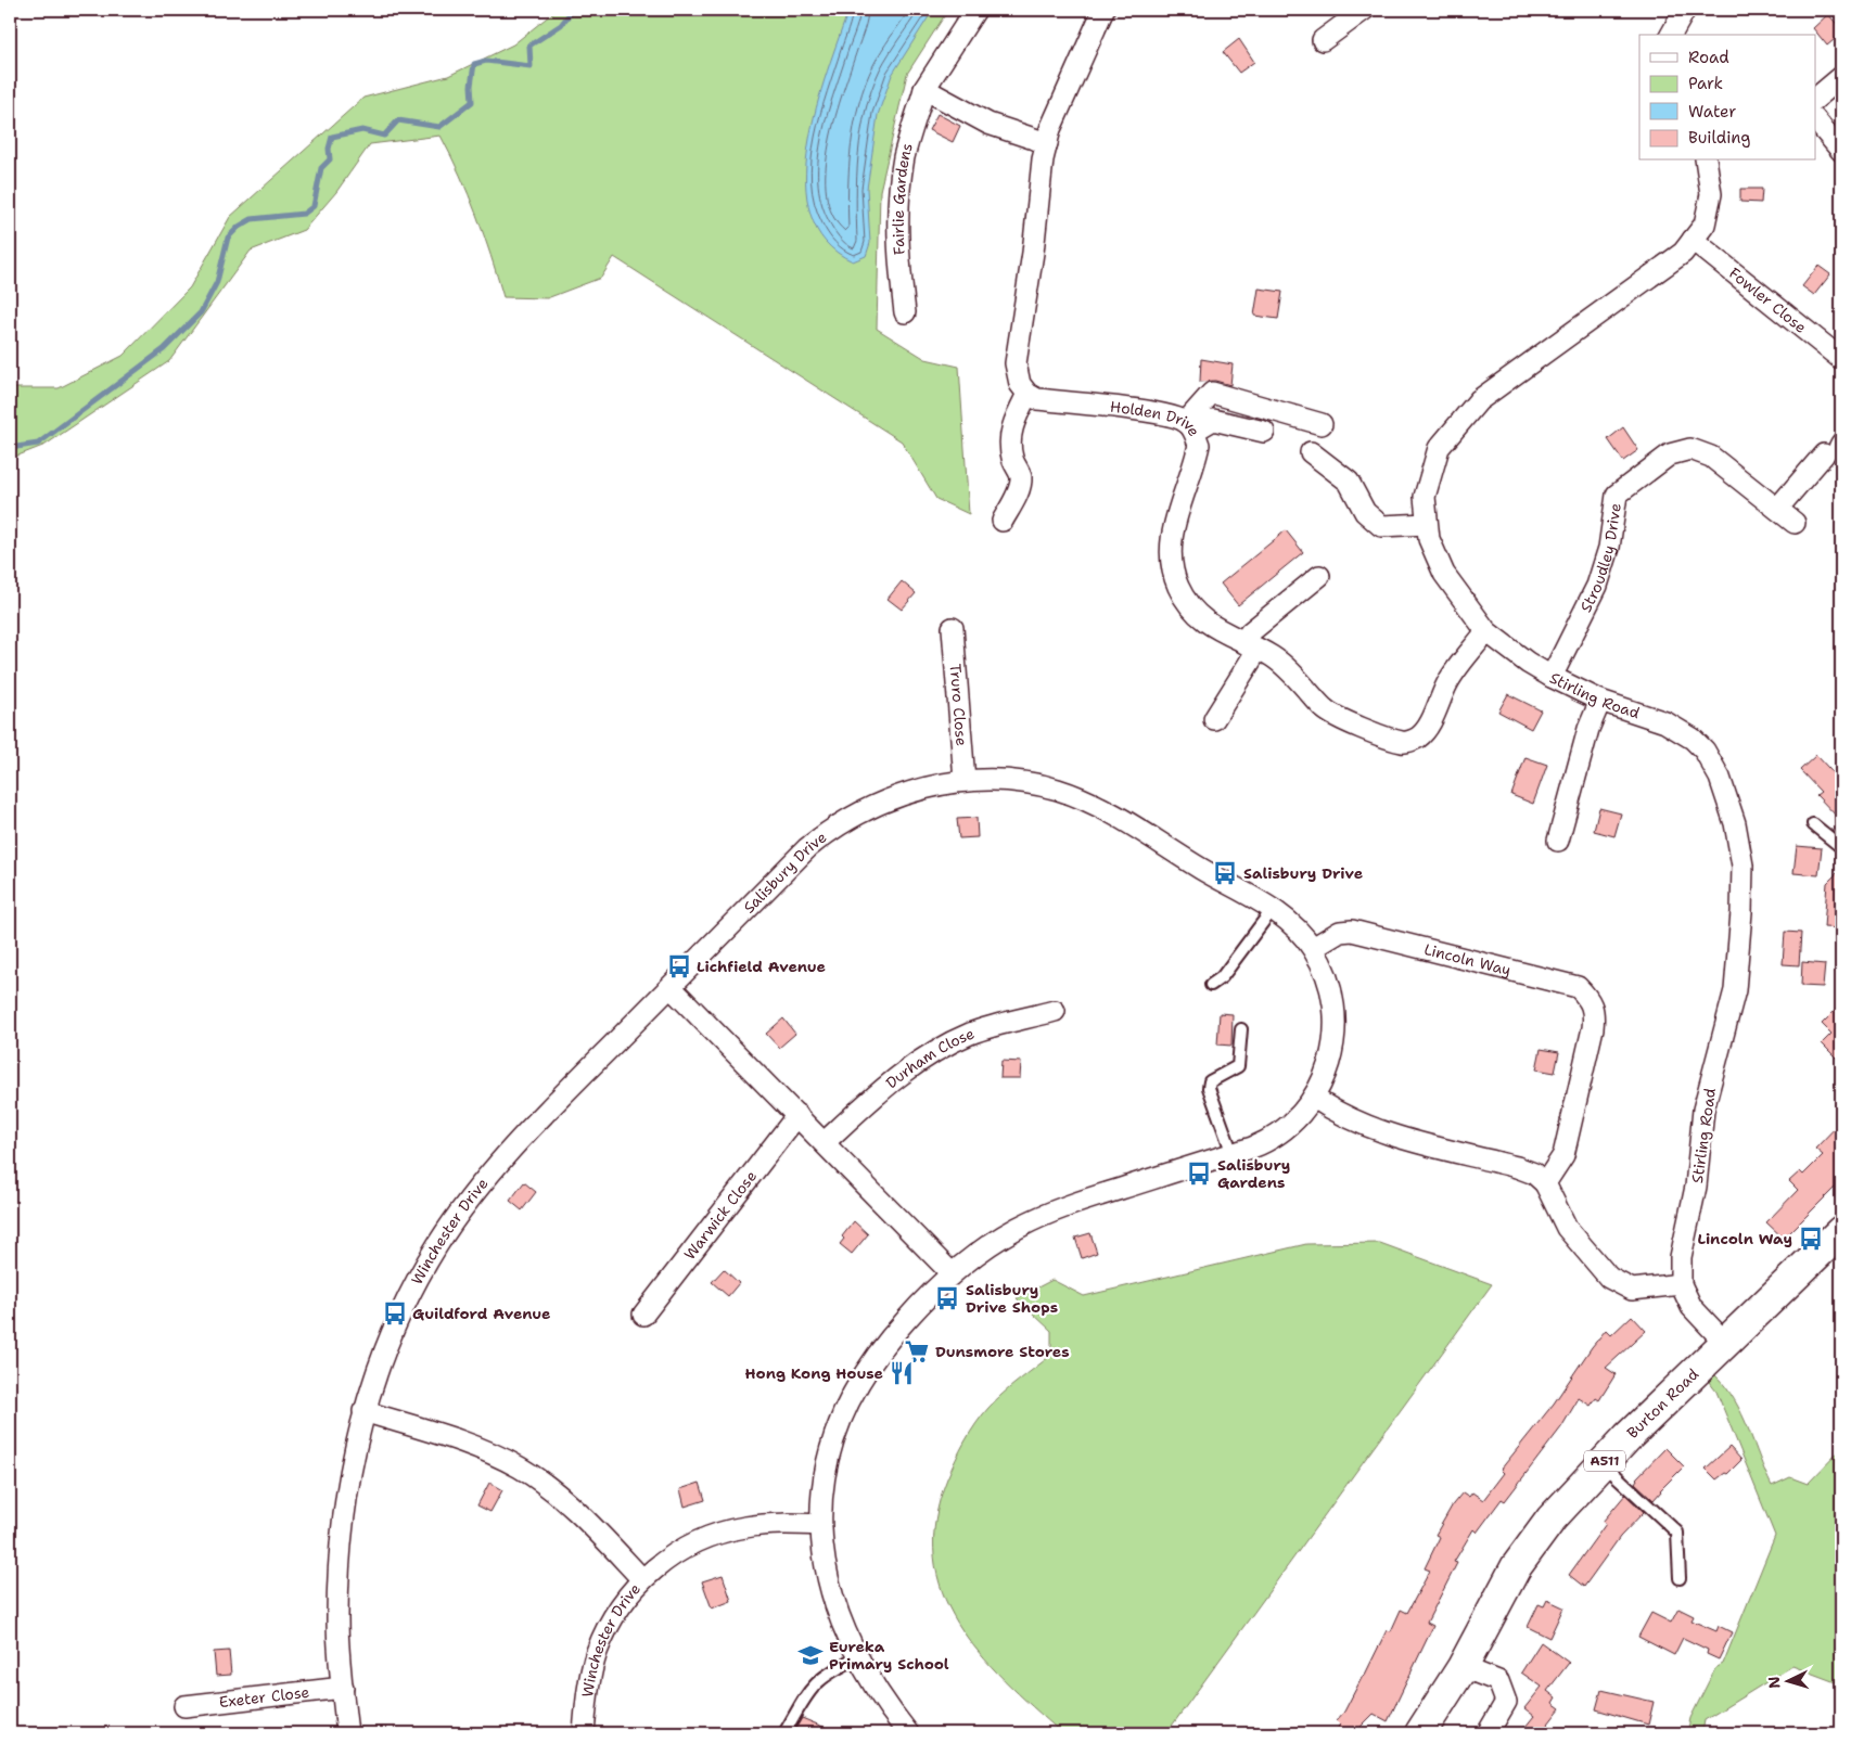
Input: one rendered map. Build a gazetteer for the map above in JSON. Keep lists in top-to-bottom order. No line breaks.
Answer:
{"streets":{"highway":["Burton Road","A511"],"street":["Fairlie Gardens","Fowler Close","Holden Drive","Stroudley Drive","Stirling Road","Truro Close","Salisbury Drive","Lincoln Way","Durham Close","Warwick Close","Winchester Drive","Exeter Close"]},"crossings":[["Fowler Close","Stirling Road"],["Holden Drive","Stirling Road"],["Stroudley Drive","Stirling Road"],["Stirling Road","Burton Road"],["Truro Close","Salisbury Drive"],["Salisbury Drive","Lincoln Way"],["Salisbury Drive","Winchester Drive"],["Winchester Drive","Exeter Close"]],"places":{"bus stop":["Salisbury Drive","Lichfield Avenue","Salisbury Gardens","Lincoln Way","Salisbury Drive Shops","Guildford Avenue"],"supermarket":["Dunsmore Stores"],"restaurant":["Hong Kong House"],"school or university":["Eureka Primary School"]},"legend":["Road","Park","Water","Building"],"north":"left"}
